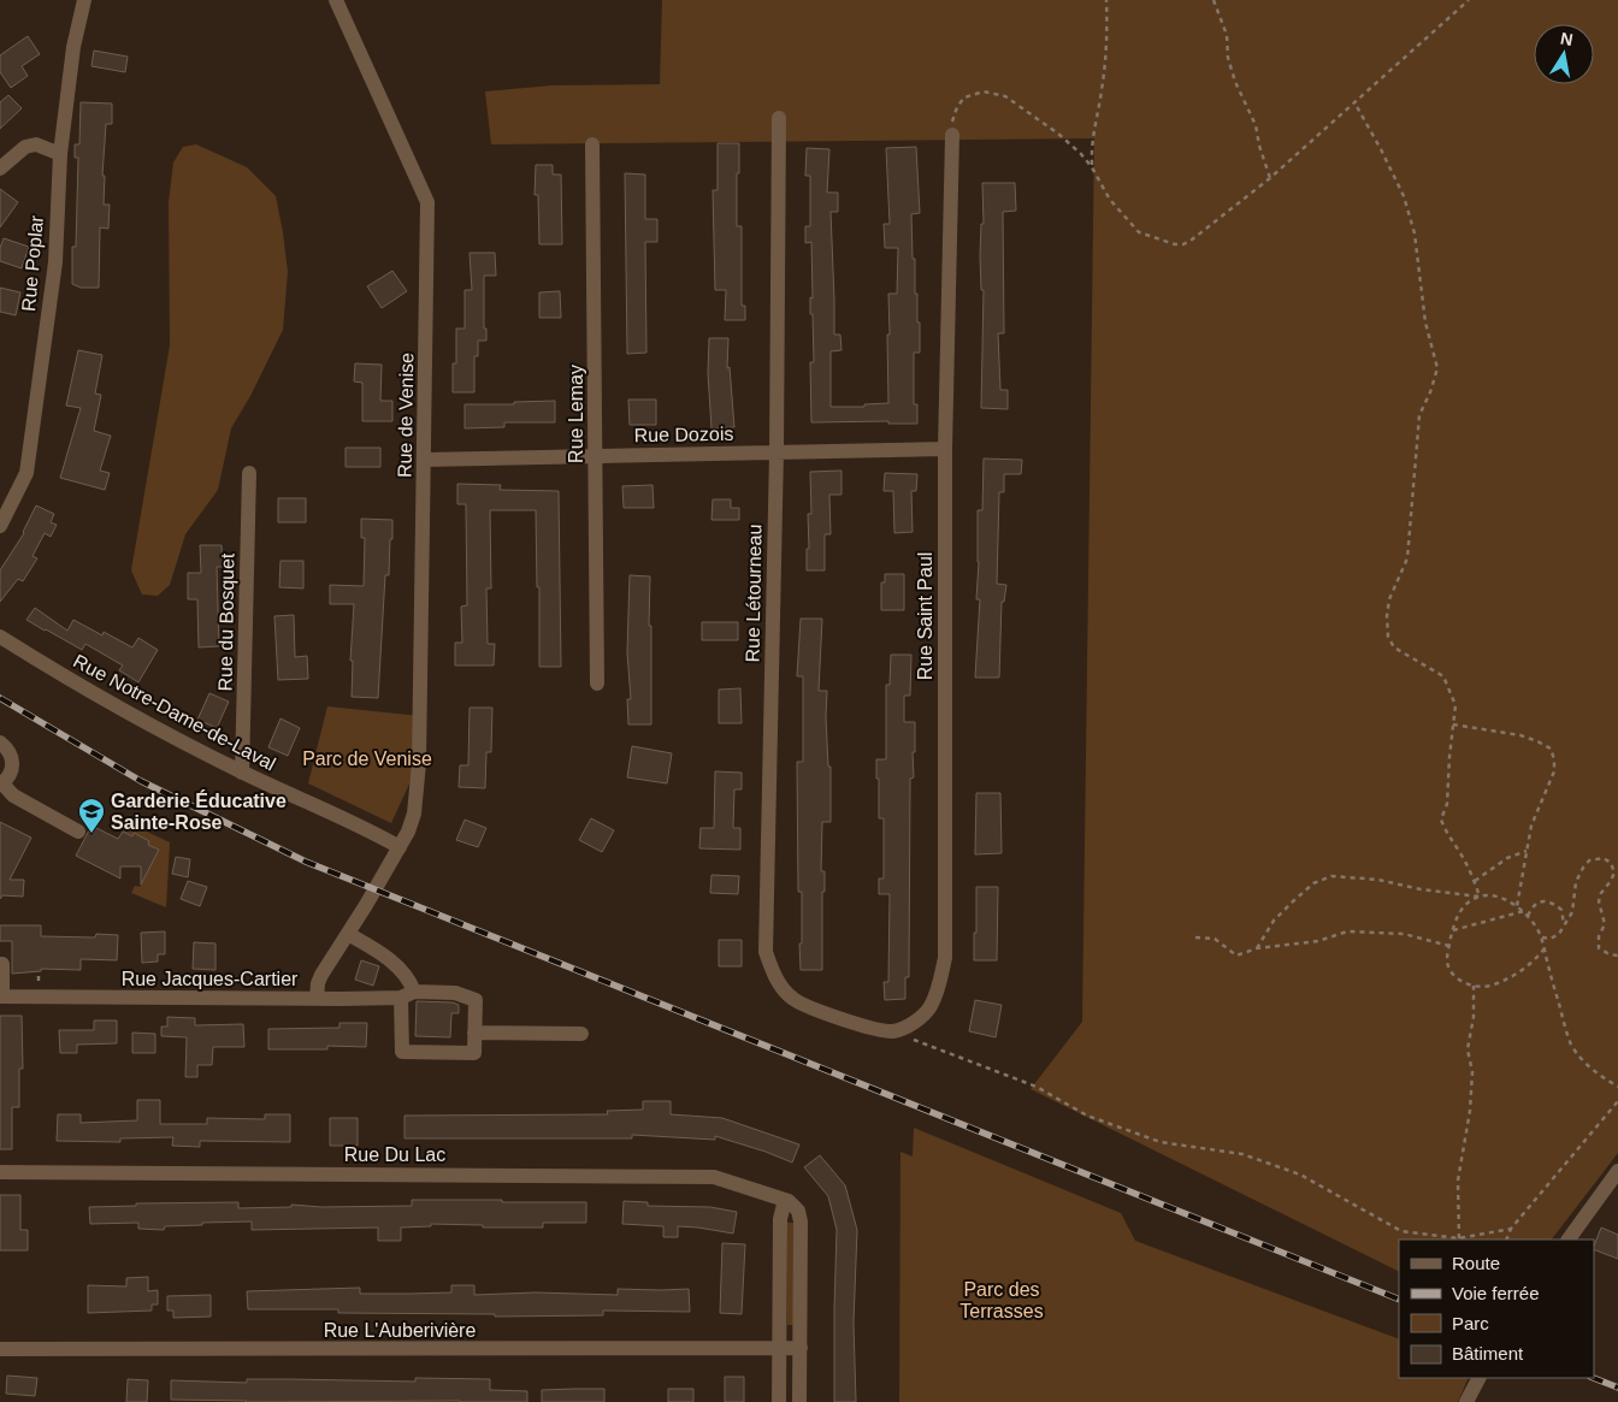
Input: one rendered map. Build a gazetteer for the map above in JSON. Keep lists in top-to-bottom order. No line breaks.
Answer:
{"streets":{"street":["Rue Poplar","Rue Lemay","Rue de Venise","Rue Dozois","Rue Létourneau","Rue Saint Paul","Rue du Bosquet","Rue Notre-Dame-de-Laval","Rue Jacques-Cartier","Rue Du Lac","Rue L'Auberivière"]},"crossings":[["Rue Lemay","Rue Dozois"],["Rue de Venise","Rue Dozois"],["Rue de Venise","Rue Notre-Dame-de-Laval"],["Rue de Venise","Rue Jacques-Cartier"],["Rue Dozois","Rue Létourneau"],["Rue Dozois","Rue Saint Paul"],["Rue Létourneau","Rue Saint Paul"],["Rue du Bosquet","Rue Notre-Dame-de-Laval"],["Rue Notre-Dame-de-Laval","Rue Jacques-Cartier"]],"parks":["Parc de Venise","Parc des Terrasses"],"places":{"school or university":["Garderie Éducative Sainte-Rose"]},"legend":["Route","Voie ferrée","Parc","Bâtiment"],"north":"top"}
